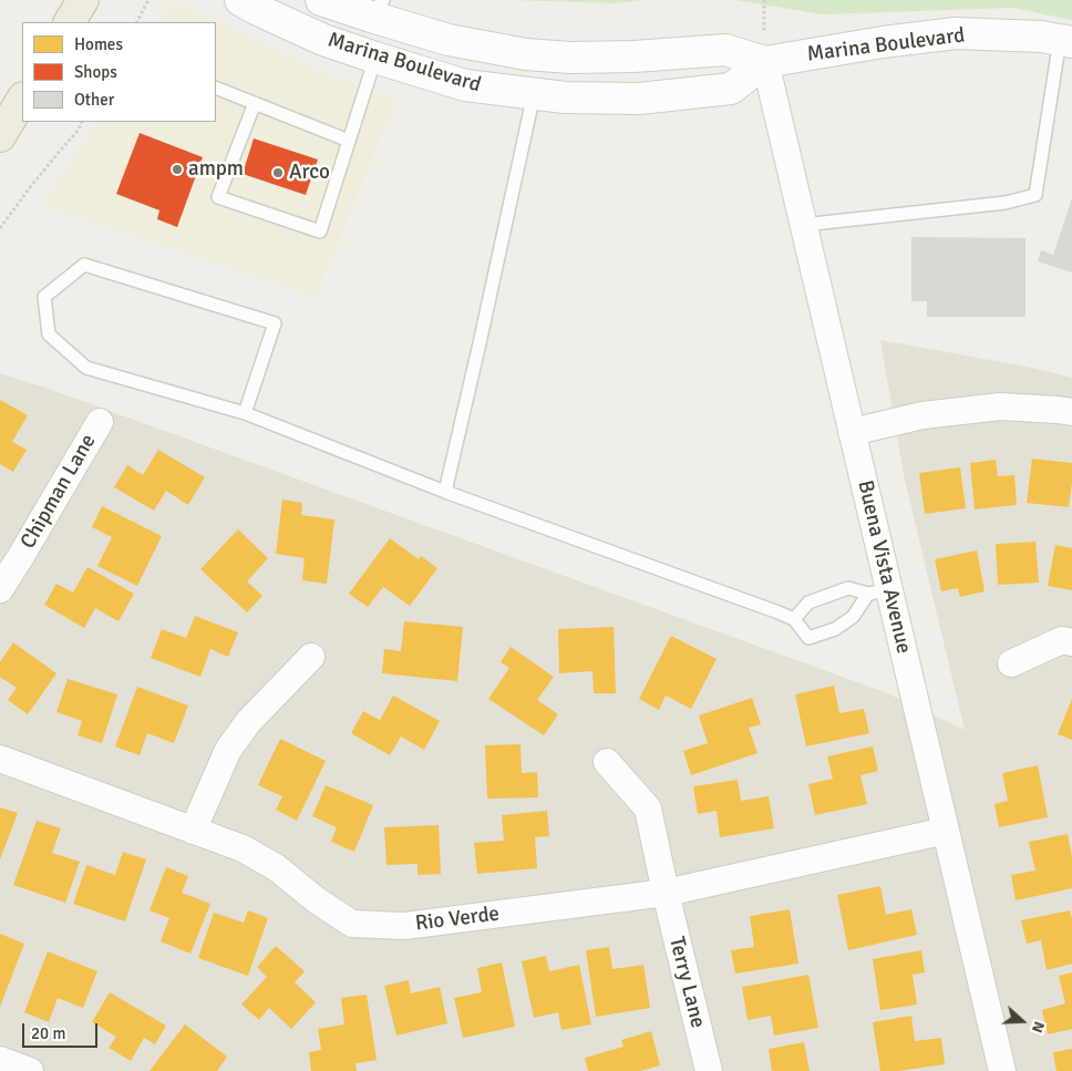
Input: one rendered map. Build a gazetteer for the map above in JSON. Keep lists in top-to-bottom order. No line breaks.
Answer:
{"streets":{"street":["Marina Boulevard","Chipman Lane","Buena Vista Avenue","Rio Verde","Terry Lane"]},"crossings":[["Marina Boulevard","Buena Vista Avenue"],["Buena Vista Avenue","Rio Verde"],["Rio Verde","Terry Lane"]],"places":["ampm","Arco"],"legend":["Homes","Shops","Other"],"scale_bar":"20 m","north":"right"}
